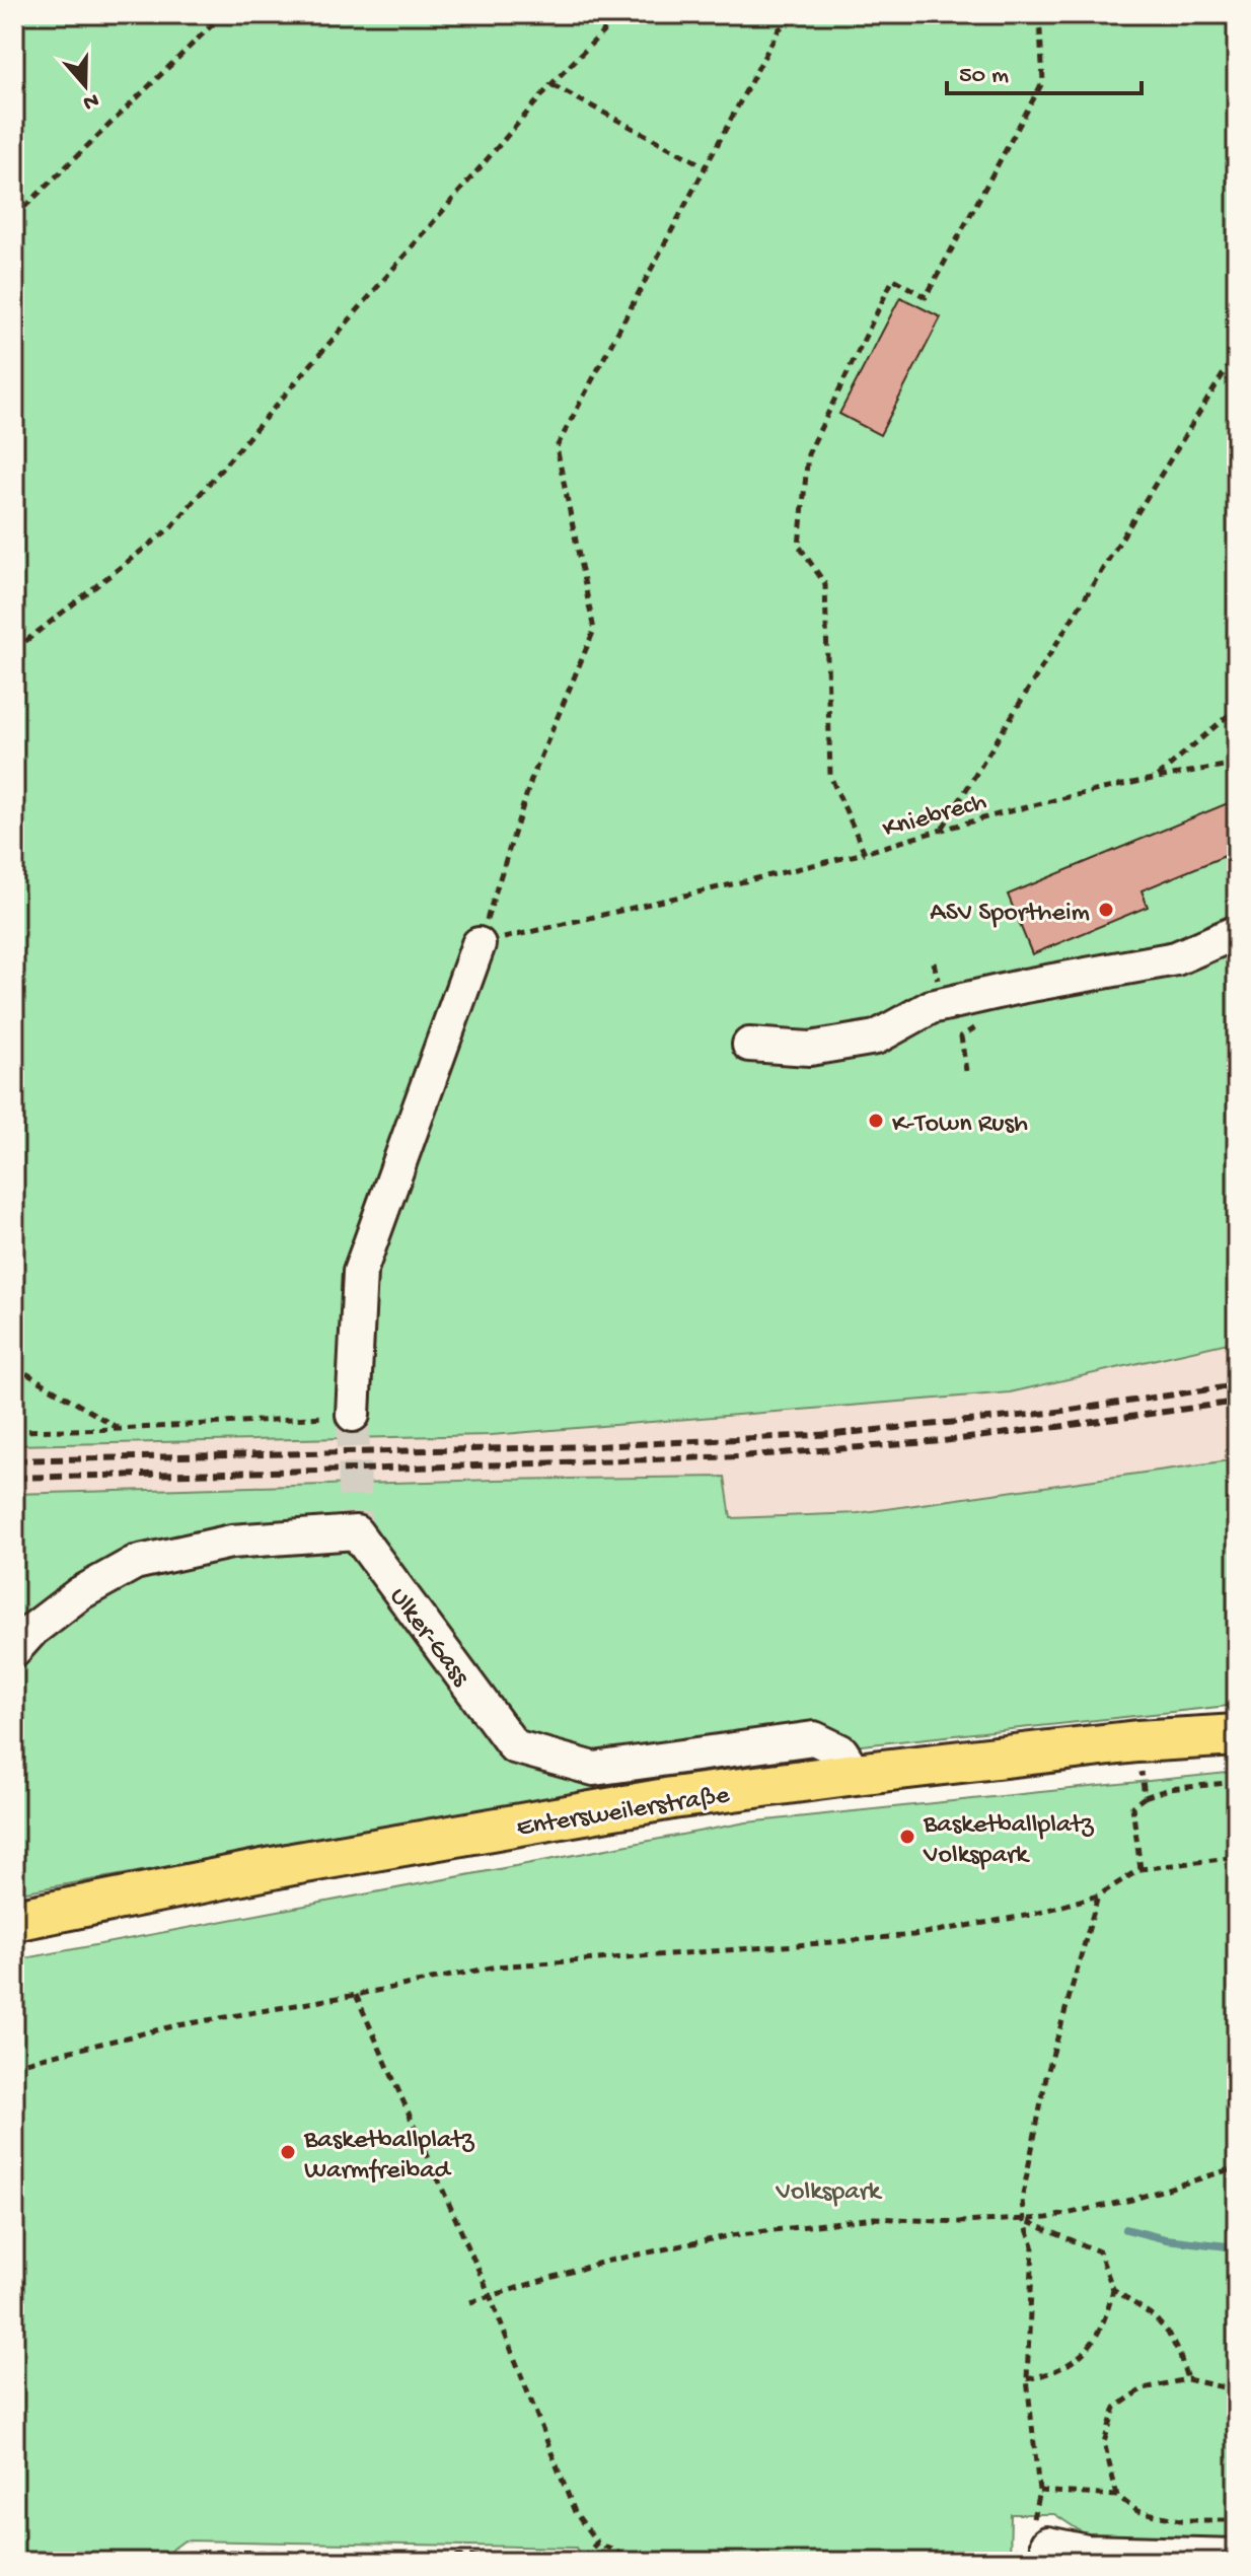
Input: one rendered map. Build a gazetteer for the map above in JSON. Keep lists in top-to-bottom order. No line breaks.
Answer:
{"streets":{"main road":["Entersweilerstraße"],"street":["Ulker-Gass"],"path":["Kniebrech"]},"crossings":[["Ulker-Gass","Entersweilerstraße"]],"parks":["Volkspark"],"places":["ASV Sportheim","K-Town Rush","Basketballplatz Volkspark","Basketballplatz Warmfreibad"],"scale_bar":"50 m","north":"bottom"}
